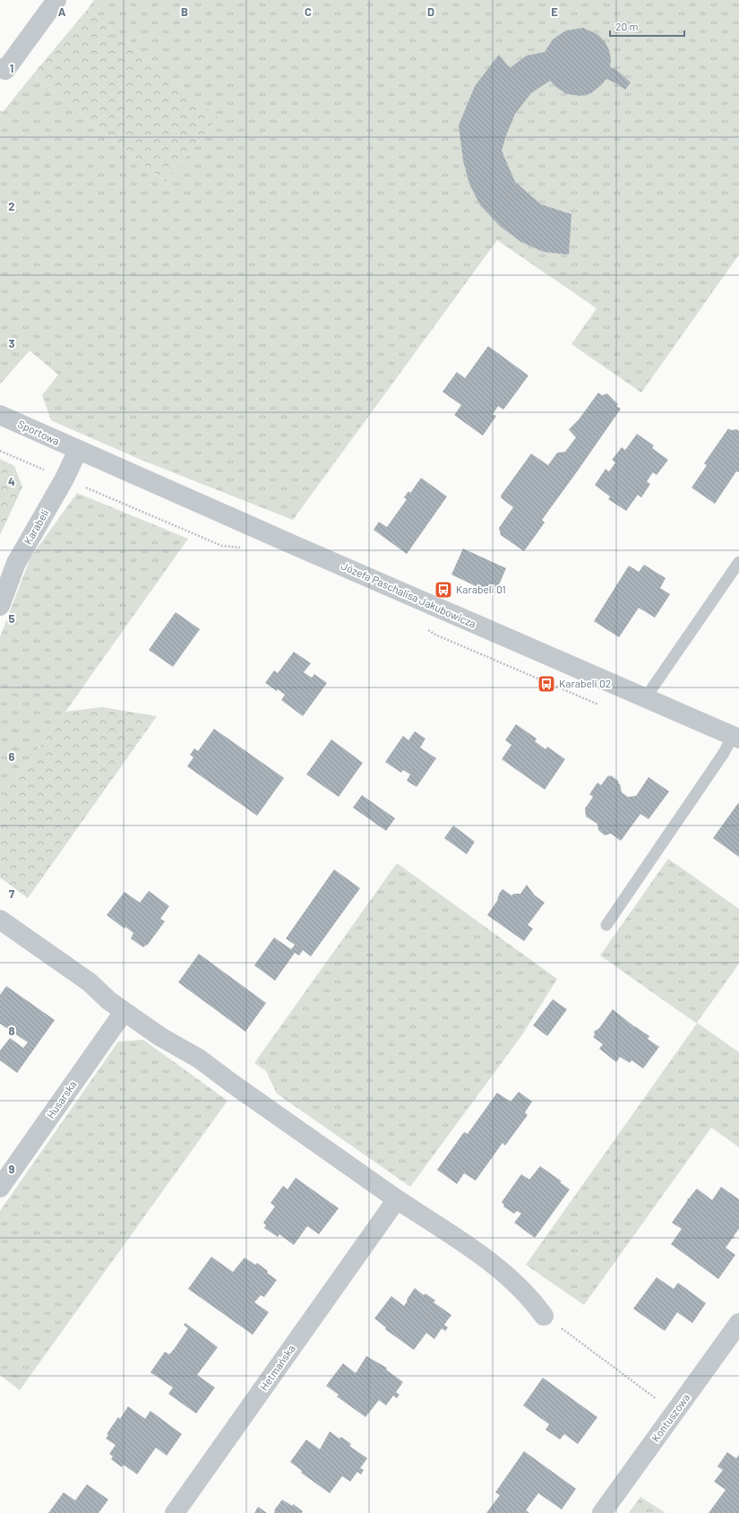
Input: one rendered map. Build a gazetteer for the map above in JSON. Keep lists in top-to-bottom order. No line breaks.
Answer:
{"streets":{"street":["Sportowa","Karabeli","Józefa Paschalisa Jakubowicza","Husarska","Hetmańska","Kontuszowa"]},"crossings":[["Sportowa","Karabeli"],["Sportowa","Józefa Paschalisa Jakubowicza"],["Karabeli","Józefa Paschalisa Jakubowicza"]],"places":{"bus stop":["Karabeli 01","Karabeli 02"]},"scale_bar":"20 m","grid":{"columns":["A","B","C","D","E"],"rows":["1","2","3","4","5","6","7","8","9"]}}
